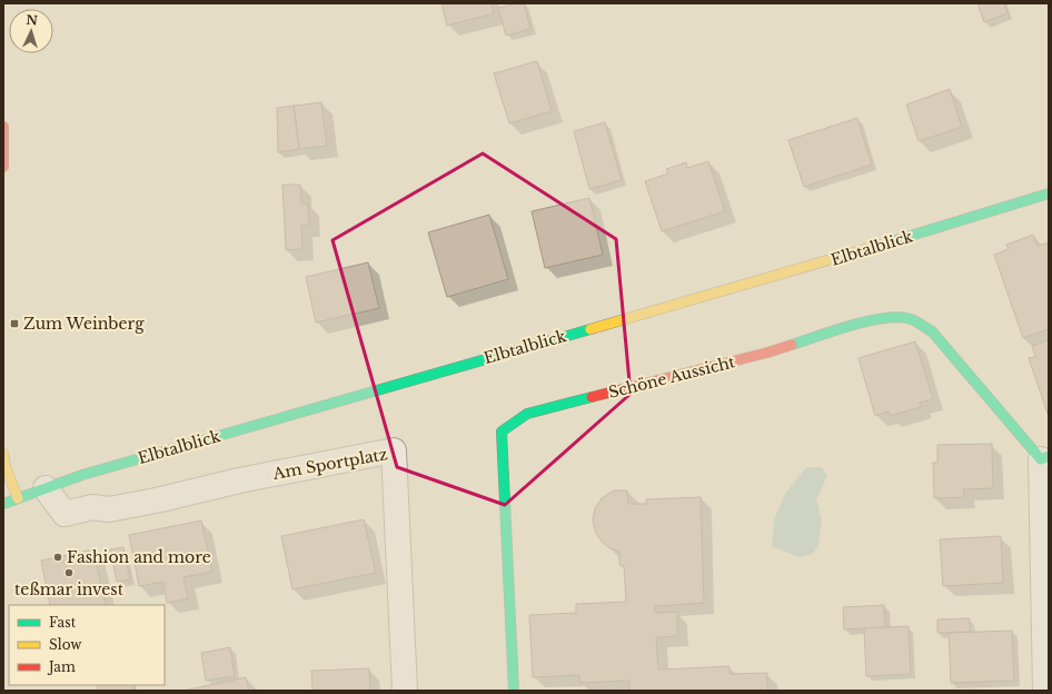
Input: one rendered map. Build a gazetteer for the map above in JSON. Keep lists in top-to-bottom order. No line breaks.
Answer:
{"streets":{"street":["Elbtalblick","Schöne Aussicht","Am Sportplatz"]},"crossings":[["Elbtalblick","Am Sportplatz"]],"places":{"transit":["Zum Weinberg"],"other":["Fashion and more","teßmar invest"]},"legend":["Fast","Slow","Jam"],"north":"top"}
